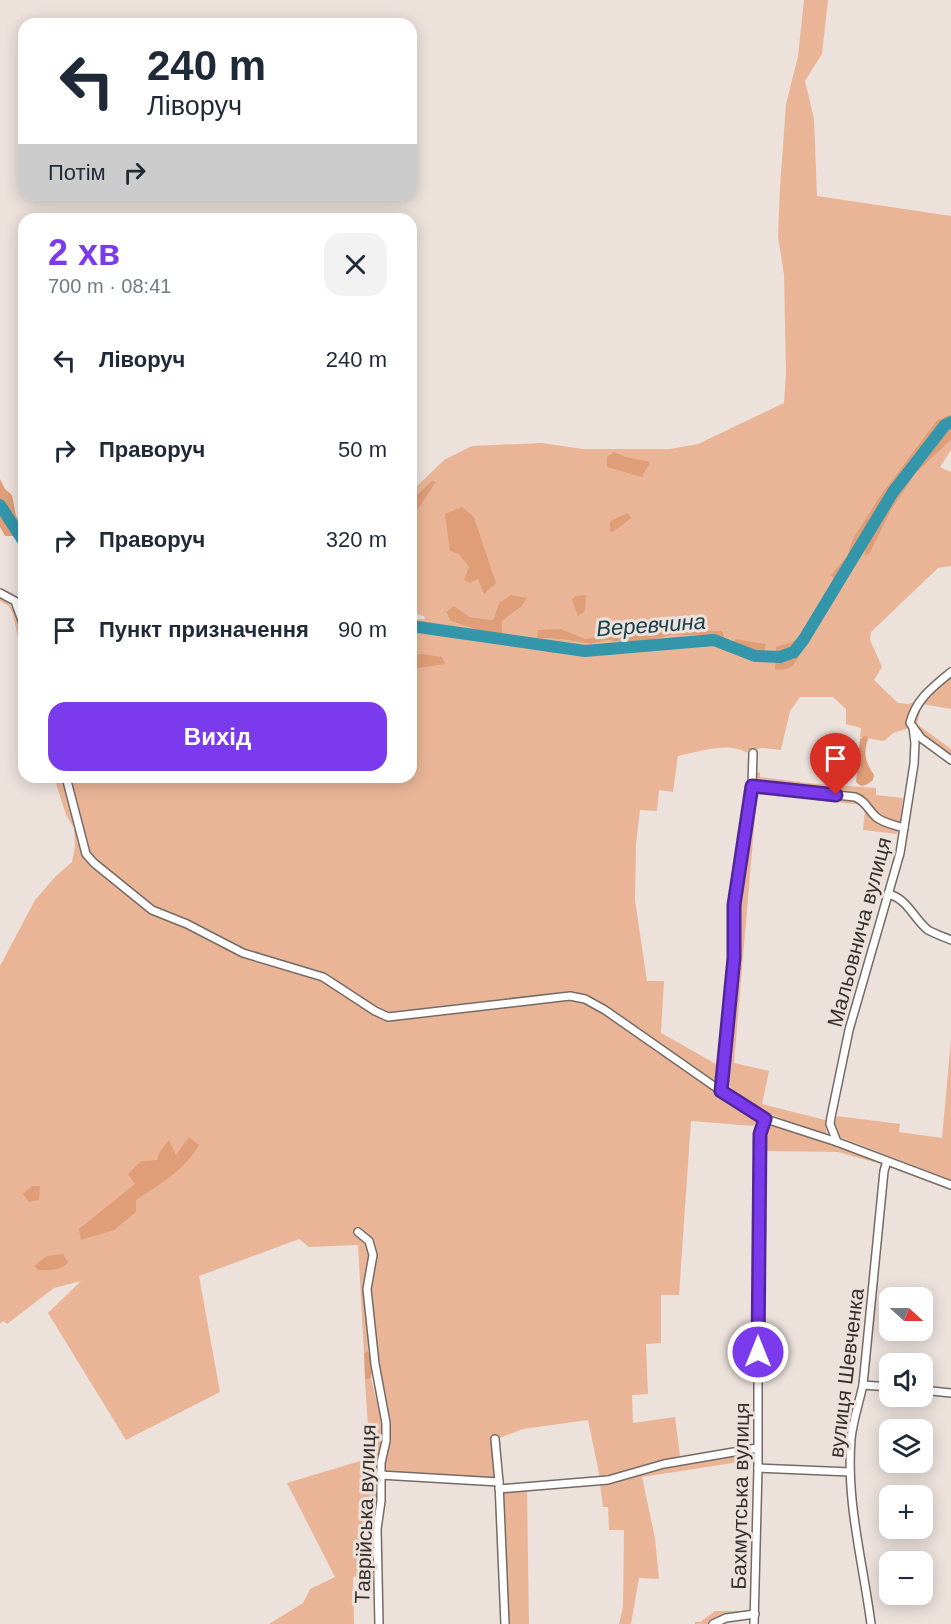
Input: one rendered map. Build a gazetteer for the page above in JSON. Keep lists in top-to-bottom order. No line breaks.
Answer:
{"streets":{"street":["Мальовнича вулиця","вулиця Шевченка","Бахмутська вулиця","Таврійська вулиця"]},"water":["Веревчина"],"north":"right","page":{"turn":["240 m","Ліворуч"],"then":"Потім","heading":["2 хв","700 m · 08:41"],"list":[{"name":"Ліворуч","value":"240 m"},{"name":"Праворуч","value":"50 m"},{"name":"Праворуч","value":"320 m"},{"name":"Пункт призначення","value":"90 m"}],"buttons":"Вихід","map_buttons":["+","−"]}}
